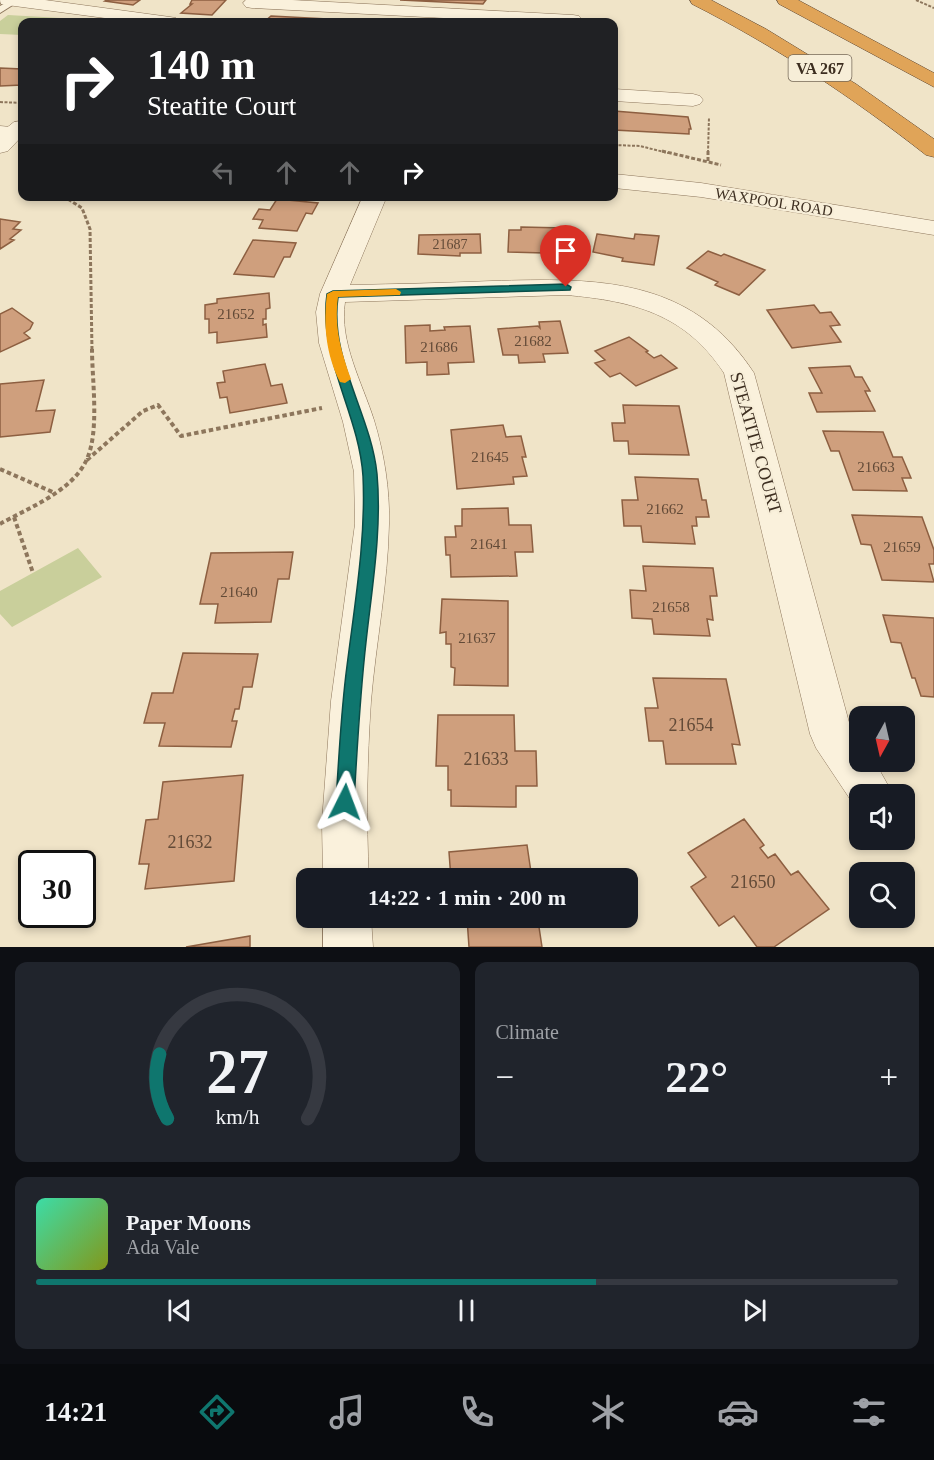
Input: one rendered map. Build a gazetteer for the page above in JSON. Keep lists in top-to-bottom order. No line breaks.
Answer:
{"streets":{"highway":["VA 267"],"street":["WAXPOOL ROAD","STEATITE COURT"]},"house_numbers":["21687","21652","21682","21686","21645","21663","21662","21641","21659","21640","21658","21637","21654","21633","21632","21650"],"north":"bottom","page":{"turn":["140 m","Steatite Court"],"limit":"30","trip":"14:22 · 1 min · 200 m","tile":"Climate","heat":["−","22°","+"],"song":["Paper Moons","Ada Vale"],"tabs":"14:21","gauge":["27","km/h"]}}
